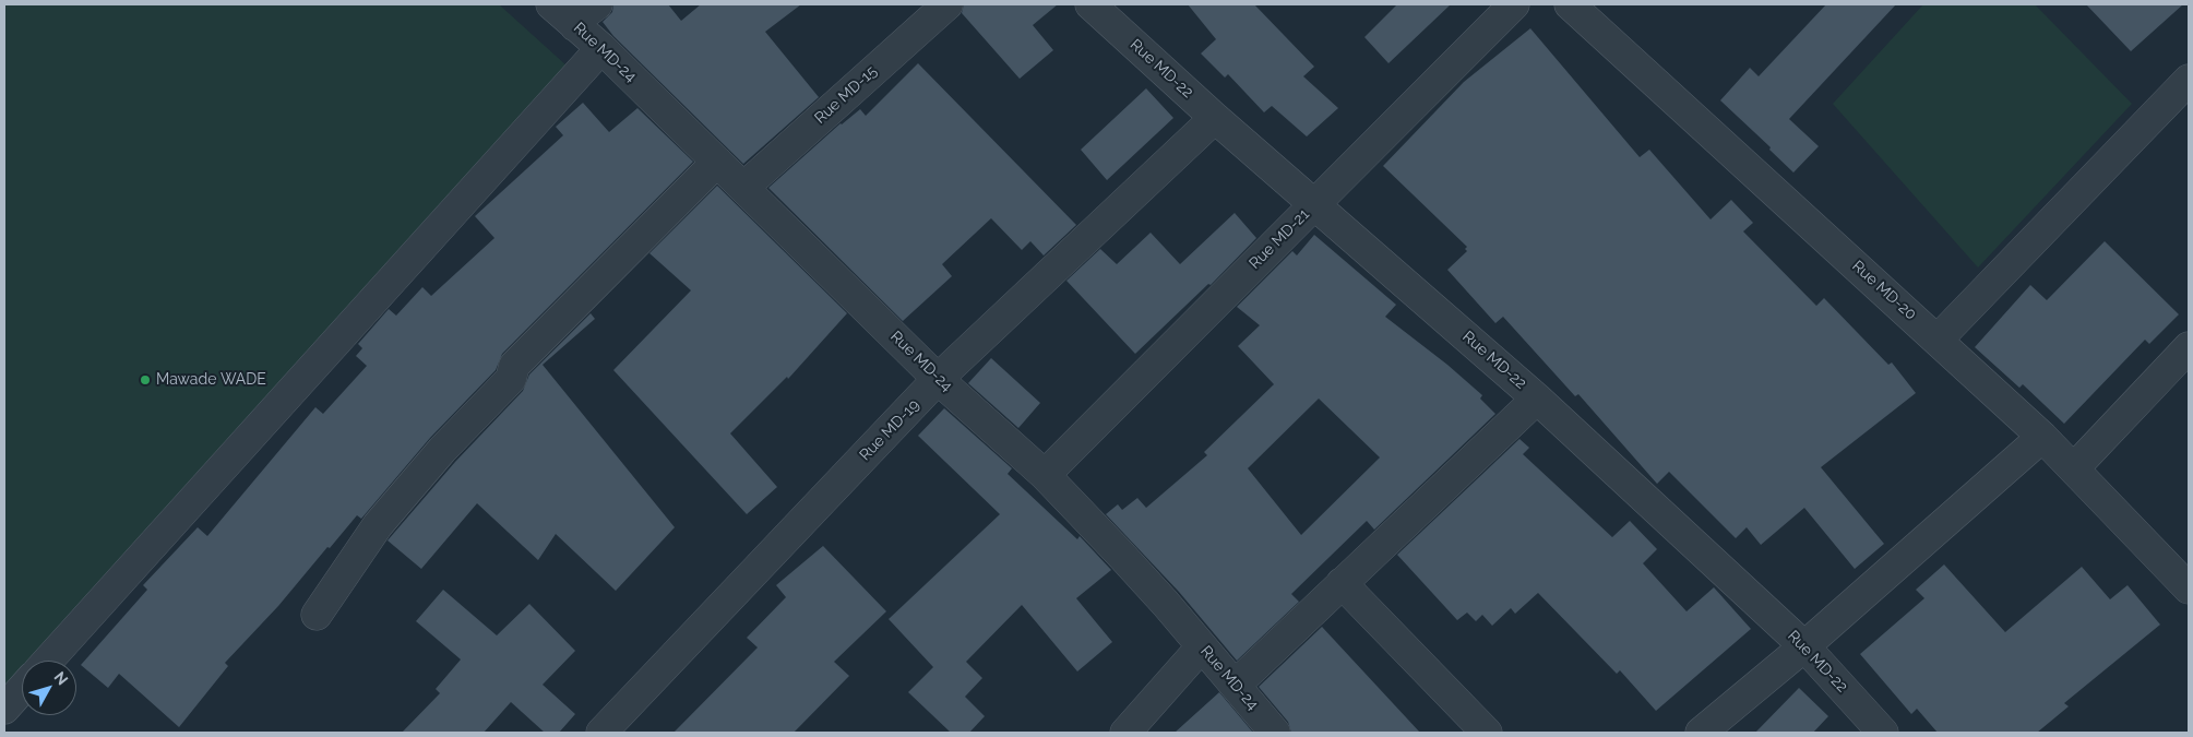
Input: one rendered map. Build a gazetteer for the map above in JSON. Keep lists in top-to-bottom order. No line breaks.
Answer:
{"streets":{"street":["Rue MD-24","Rue MD-22","Rue MD-15","Rue MD-21","Rue MD-20","Rue MD-19"]},"crossings":[["Rue MD-24","Rue MD-15"],["Rue MD-24","Rue MD-21"],["Rue MD-24","Rue MD-19"],["Rue MD-22","Rue MD-21"],["Rue MD-22","Rue MD-19"]],"places":["Mawade WADE"],"north":"top right"}
